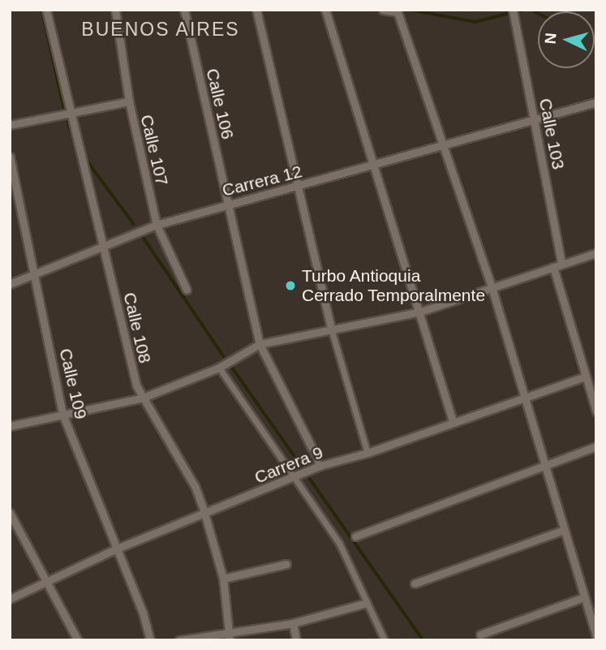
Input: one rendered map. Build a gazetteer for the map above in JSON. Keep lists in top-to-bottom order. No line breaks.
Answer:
{"streets":{"street":["Calle 106","Calle 103","Calle 107","Carrera 12","Calle 108","Calle 109","Carrera 9"]},"crossings":[["Calle 106","Carrera 12"],["Calle 103","Carrera 12"],["Calle 107","Carrera 12"],["Carrera 12","Calle 108"],["Calle 108","Carrera 9"],["Calle 109","Carrera 9"]],"districts":["BUENOS AIRES"],"places":["Turbo Antioquia Cerrado Temporalmente"],"north":"left"}
